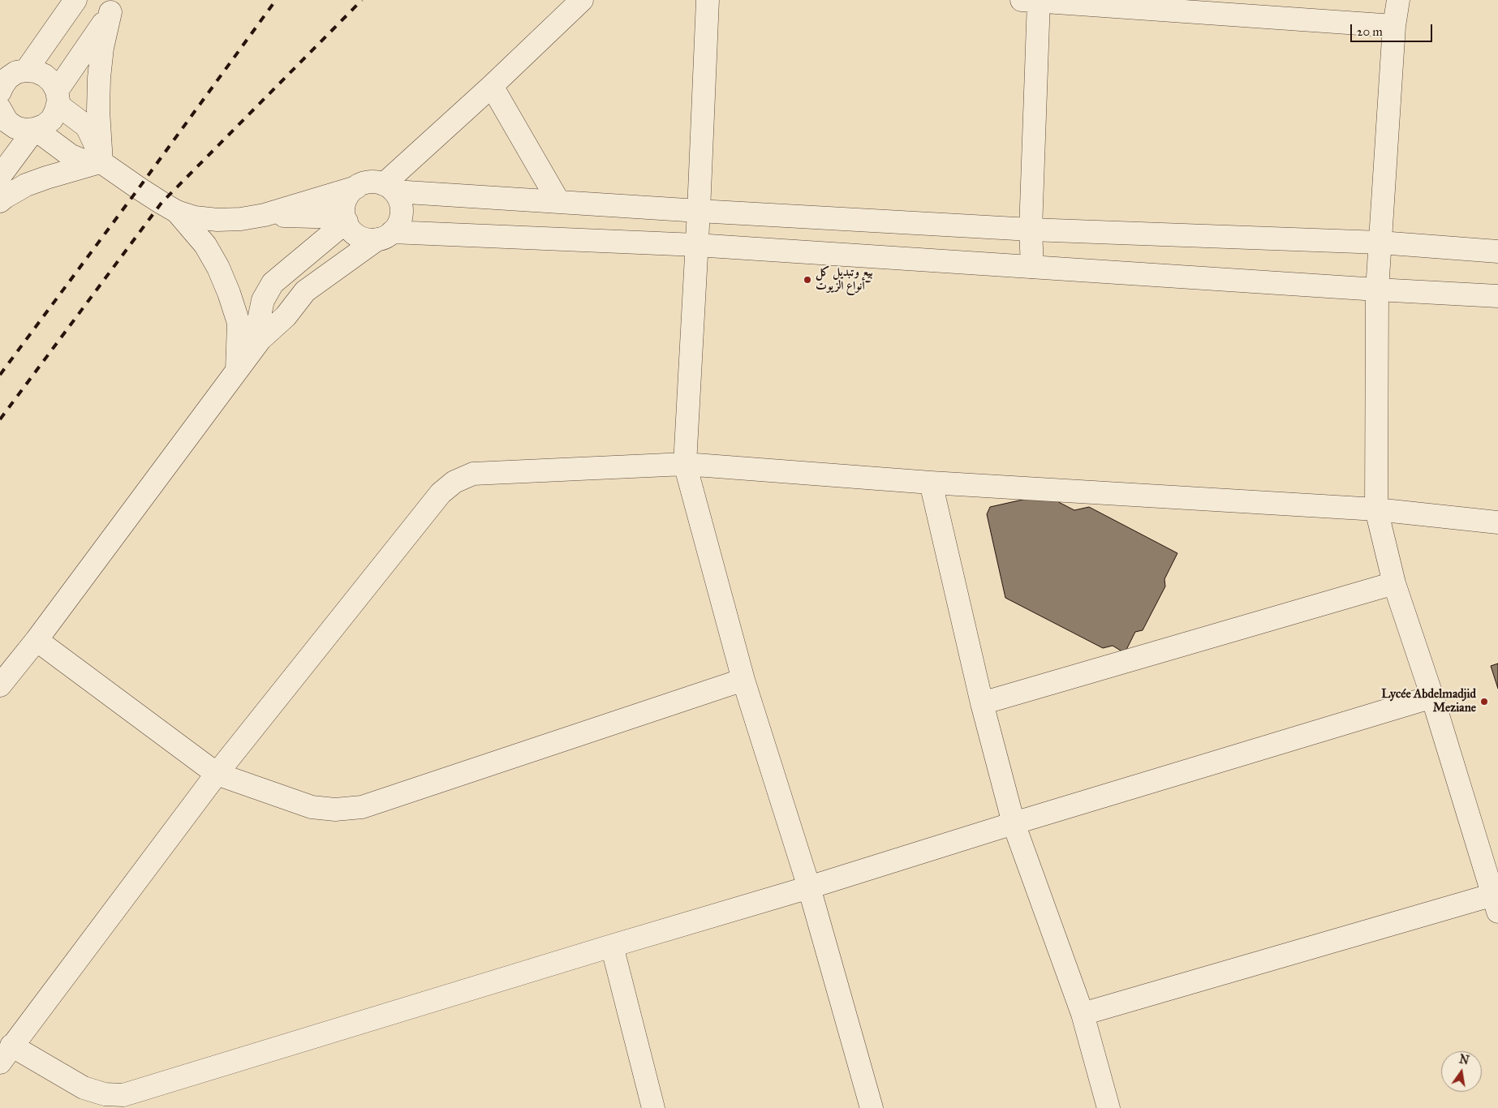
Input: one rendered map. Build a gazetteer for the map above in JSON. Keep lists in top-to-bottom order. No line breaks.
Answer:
{"places":["بيع وتبديل كل أنواع الزيوت","Lycée Abdelmadjid Meziane"],"scale_bar":"20 m","north":"top"}
